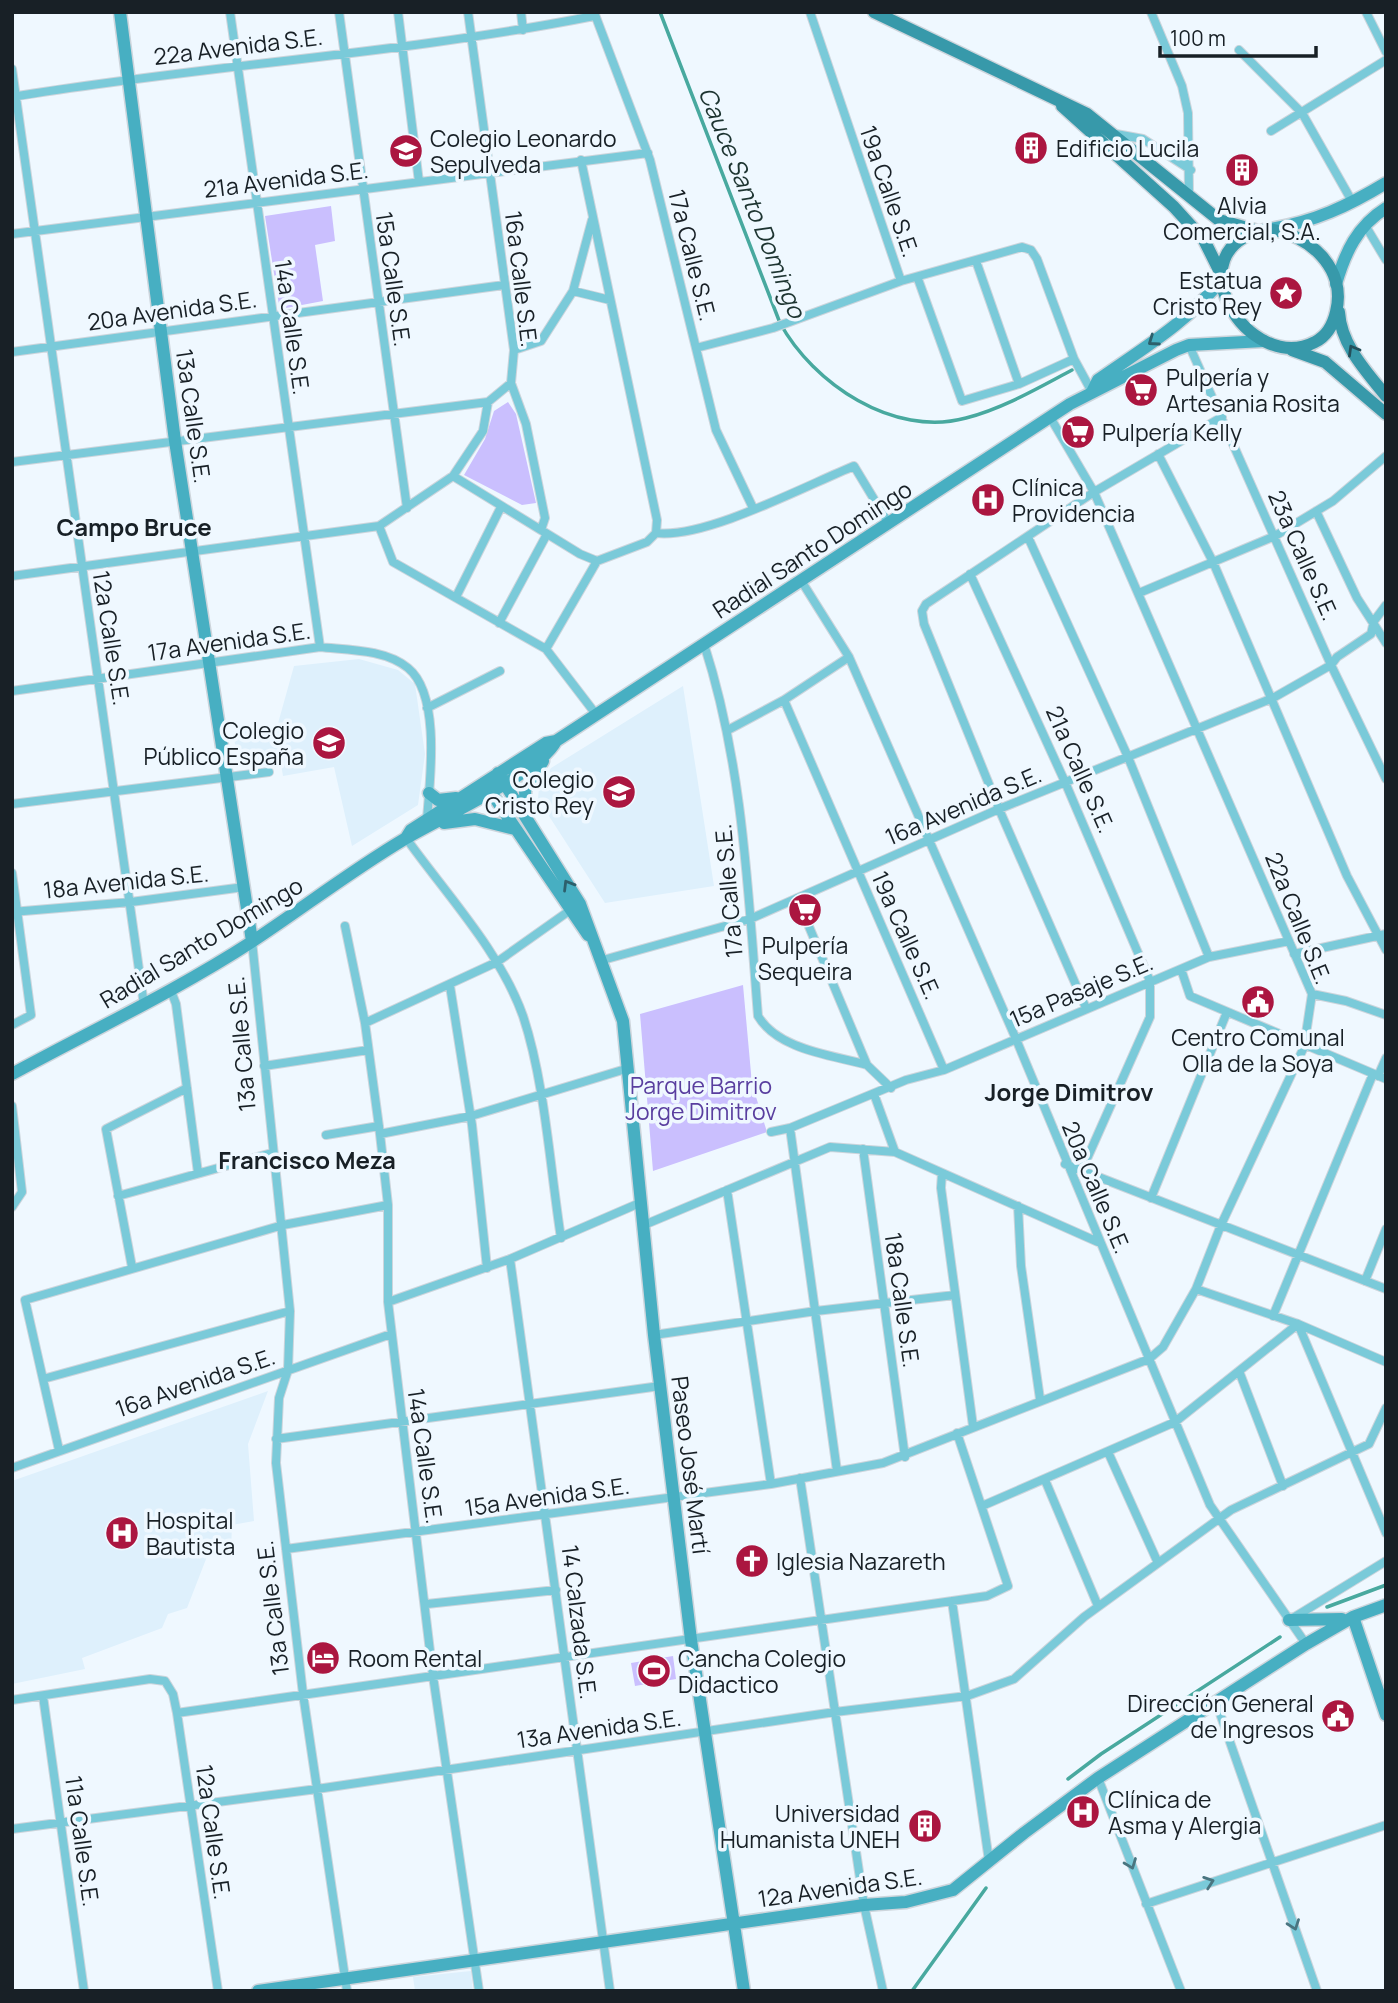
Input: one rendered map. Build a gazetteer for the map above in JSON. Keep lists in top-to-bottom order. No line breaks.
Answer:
{"streets":{"main road":["13a Calle S.E.","Radial Santo Domingo","Paseo José Martí","12a Avenida S.E."],"street":["22a Avenida S.E.","21a Avenida S.E.","19a Calle S.E.","17a Calle S.E.","15a Calle S.E.","16a Calle S.E.","20a Avenida S.E.","14a Calle S.E.","23a Calle S.E.","12a Calle S.E.","17a Avenida S.E.","21a Calle S.E.","16a Avenida S.E.","18a Avenida S.E.","22a Calle S.E.","15a Pasaje S.E.","20a Calle S.E.","18a Calle S.E.","15a Avenida S.E.","14 Calzada S.E.","13a Avenida S.E.","11a Calle S.E."]},"crossings":[["22a Avenida S.E.","17a Calle S.E."],["22a Avenida S.E.","15a Calle S.E."],["22a Avenida S.E.","16a Calle S.E."],["22a Avenida S.E.","14a Calle S.E."],["22a Avenida S.E.","13a Calle S.E."],["22a Avenida S.E.","12a Calle S.E."],["21a Avenida S.E.","17a Calle S.E."],["21a Avenida S.E.","15a Calle S.E."],["21a Avenida S.E.","16a Calle S.E."],["21a Avenida S.E.","14a Calle S.E."],["21a Avenida S.E.","13a Calle S.E."],["21a Avenida S.E.","12a Calle S.E."],["19a Calle S.E.","16a Avenida S.E."],["19a Calle S.E.","15a Pasaje S.E."],["17a Calle S.E.","Radial Santo Domingo"],["17a Calle S.E.","16a Avenida S.E."],["15a Calle S.E.","20a Avenida S.E."],["16a Calle S.E.","20a Avenida S.E."],["20a Avenida S.E.","14a Calle S.E."],["20a Avenida S.E.","13a Calle S.E."],["20a Avenida S.E.","12a Calle S.E."],["14a Calle S.E.","17a Avenida S.E."],["14a Calle S.E.","16a Avenida S.E."],["14a Calle S.E.","15a Avenida S.E."],["14a Calle S.E.","13a Avenida S.E."],["14a Calle S.E.","12a Avenida S.E."],["13a Calle S.E.","Radial Santo Domingo"],["13a Calle S.E.","17a Avenida S.E."],["13a Calle S.E.","16a Avenida S.E."],["13a Calle S.E.","18a Avenida S.E."],["13a Calle S.E.","15a Avenida S.E."],["13a Calle S.E.","13a Avenida S.E."],["13a Calle S.E.","12a Avenida S.E."],["Radial Santo Domingo","23a Calle S.E."],["Radial Santo Domingo","12a Calle S.E."],["Radial Santo Domingo","22a Calle S.E."],["Radial Santo Domingo","20a Calle S.E."],["Radial Santo Domingo","Paseo José Martí"],["23a Calle S.E.","16a Avenida S.E."],["12a Calle S.E.","17a Avenida S.E."],["12a Calle S.E.","18a Avenida S.E."],["12a Calle S.E.","13a Avenida S.E."],["12a Calle S.E.","11a Calle S.E."],["21a Calle S.E.","16a Avenida S.E."],["21a Calle S.E.","15a Pasaje S.E."],["16a Avenida S.E.","22a Calle S.E."],["16a Avenida S.E.","20a Calle S.E."],["16a Avenida S.E.","Paseo José Martí"],["22a Calle S.E.","15a Pasaje S.E."],["22a Calle S.E.","20a Calle S.E."],["22a Calle S.E.","18a Calle S.E."],["22a Calle S.E.","15a Avenida S.E."],["15a Pasaje S.E.","20a Calle S.E."],["20a Calle S.E.","13a Avenida S.E."],["20a Calle S.E.","12a Avenida S.E."],["Paseo José Martí","15a Avenida S.E."],["Paseo José Martí","13a Avenida S.E."],["Paseo José Martí","12a Avenida S.E."],["15a Avenida S.E.","14 Calzada S.E."],["14 Calzada S.E.","13a Avenida S.E."],["14 Calzada S.E.","12a Avenida S.E."],["13a Avenida S.E.","11a Calle S.E."]],"districts":["Campo Bruce","Jorge Dimitrov","Francisco Meza"],"water":["Cauce Santo Domingo"],"parks":["Parque Barrio Jorge Dimitrov"],"places":{"building":["Edificio Lucila","Alvia Comercial, S.A.","Universidad Humanista UNEH"],"school or university":["Colegio Leonardo Sepulveda","Colegio Público España","Colegio Cristo Rey"],"place":["Estatua Cristo Rey"],"supermarket":["Pulpería y Artesania Rosita","Pulpería Kelly","Pulpería Sequeira"],"hospital":["Clínica Providencia","Hospital Bautista","Clínica de Asma y Alergia"],"public building":["Centro Comunal Olla de la Soya","Dirección General de Ingresos"],"church":["Iglesia Nazareth"],"hotel":["Room Rental"],"sports":["Cancha Colegio Didactico"]},"scale_bar":"100 m"}
